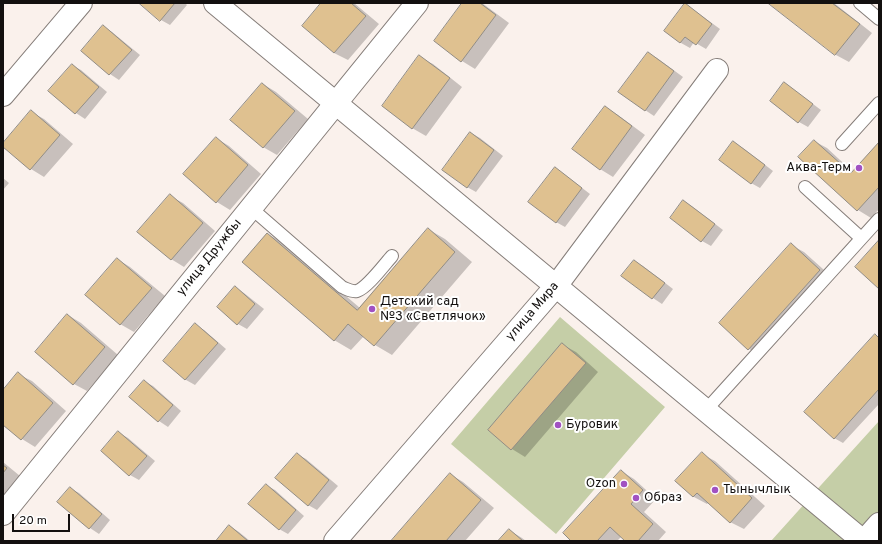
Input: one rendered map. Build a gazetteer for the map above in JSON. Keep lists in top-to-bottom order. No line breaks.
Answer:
{"streets":{"street":["улица Дружбы","улица Мира"]},"places":["Аква-Терм","Детский сад №3 «Светлячок»","Буровик","Ozon","Тынычлык","Образ"],"scale_bar":"20 m"}
